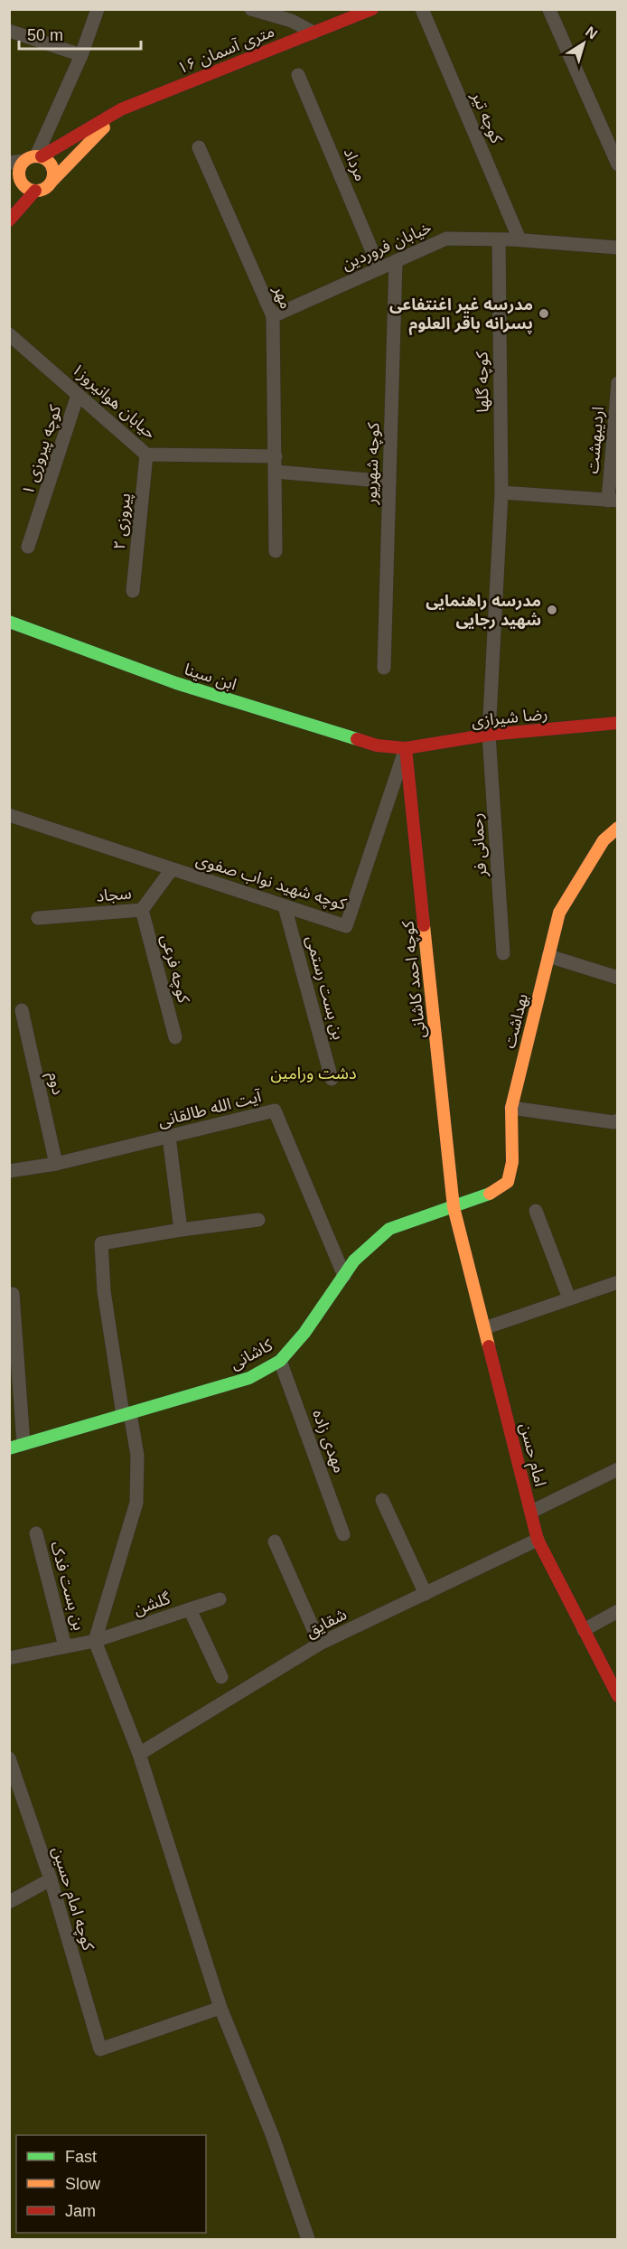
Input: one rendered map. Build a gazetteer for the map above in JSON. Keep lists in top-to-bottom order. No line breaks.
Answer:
{"streets":{"street":["۱۶ متری آسمان","کوچه تیر","مرداد","خیابان فروردین","مهر","کوچه گلها","حیابان هوانیروز۱","اردیبهشت","کوچه پیروزی ۱","کوچه شهریور","پیروزی ۲","ابن سینا","رضا شیرازی","رحمانی فر","کوچه شهید نواب صفوی","سجاد","کوچه فرعی","کوچه احمد کاشانی","بن بست رستمی","بهداشت","دوم","آیت الله طالقانی","کاشانی","مهدی زاده","امام حسن","بن بست فدک","گلشن","شقایق","کوچه امام حسین"]},"crossings":[["کوچه تیر","خیابان فروردین"],["مرداد","خیابان فروردین"],["خیابان فروردین","مهر"],["خیابان فروردین","کوچه گلها"],["خیابان فروردین","کوچه شهریور"],["مهر","حیابان هوانیروز۱"],["کوچه گلها","رضا شیرازی"],["کوچه گلها","رحمانی فر"],["حیابان هوانیروز۱","کوچه پیروزی ۱"],["حیابان هوانیروز۱","پیروزی ۲"],["ابن سینا","رضا شیرازی"],["ابن سینا","کوچه شهید نواب صفوی"],["ابن سینا","کوچه احمد کاشانی"],["رضا شیرازی","رحمانی فر"],["رضا شیرازی","کوچه شهید نواب صفوی"],["رضا شیرازی","کوچه احمد کاشانی"],["کوچه شهید نواب صفوی","سجاد"],["کوچه شهید نواب صفوی","کوچه احمد کاشانی"],["کوچه شهید نواب صفوی","بن بست رستمی"],["سجاد","کوچه فرعی"],["کوچه احمد کاشانی","بهداشت"],["کوچه احمد کاشانی","کاشانی"],["کوچه احمد کاشانی","امام حسن"],["بهداشت","کاشانی"],["بهداشت","امام حسن"],["دوم","آیت الله طالقانی"],["آیت الله طالقانی","کاشانی"],["کاشانی","مهدی زاده"],["کاشانی","امام حسن"],["امام حسن","شقایق"],["بن بست فدک","گلشن"]],"parks":["دشت ورامین"],"places":["مدرسه غیر اغنتفاعی پسرانه باقر العلوم","مدرسه راهنمایی شهید رجایی"],"legend":["Fast","Slow","Jam"],"scale_bar":"50 m","north":"top right"}
